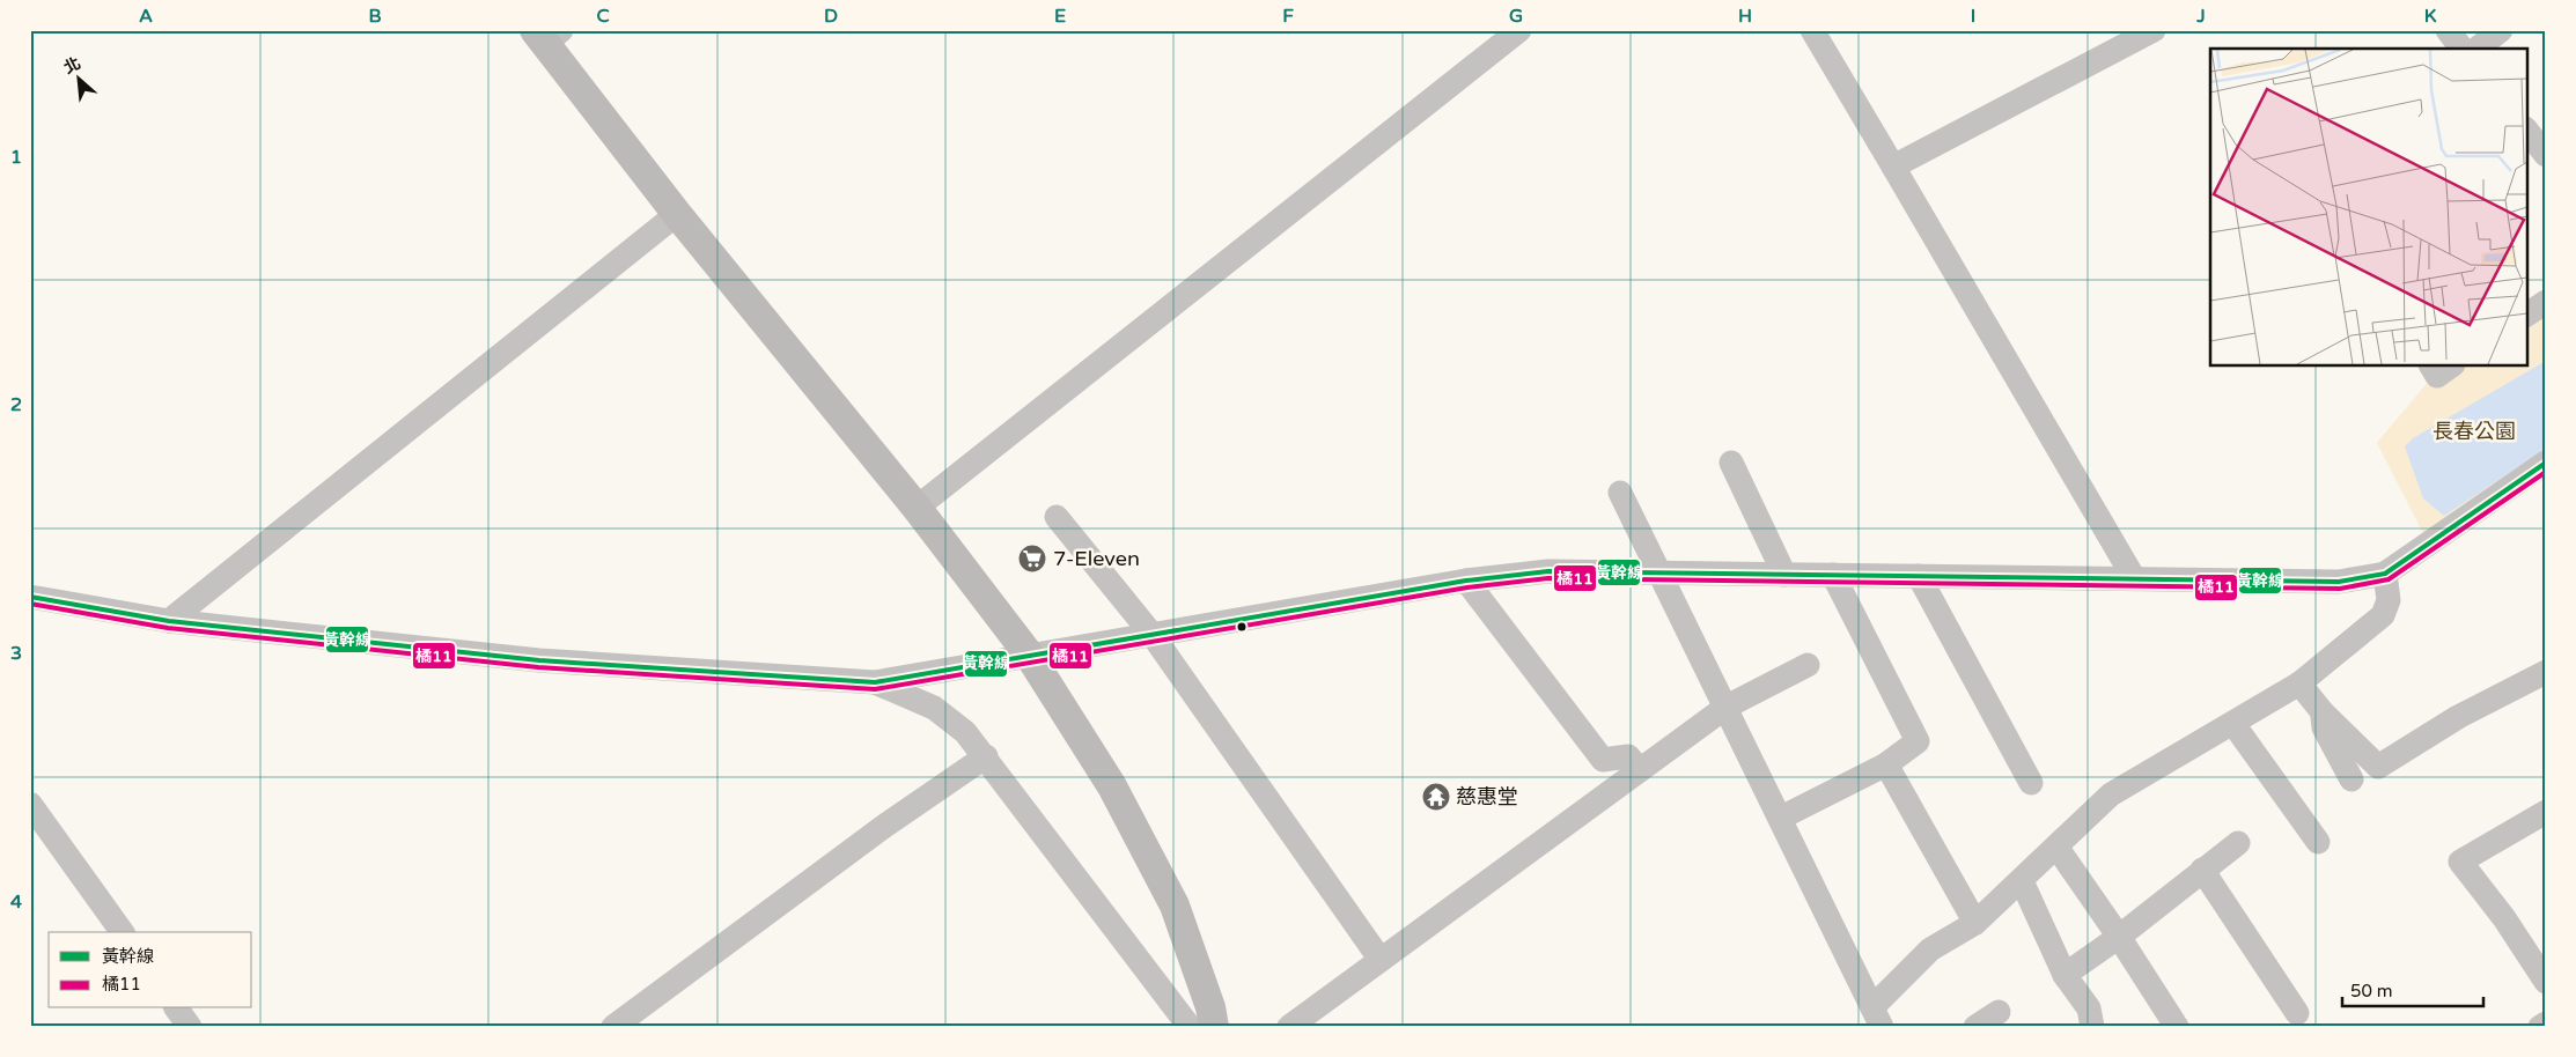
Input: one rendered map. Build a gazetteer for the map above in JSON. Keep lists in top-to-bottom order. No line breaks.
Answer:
{"parks":["長春公園"],"places":{"supermarket":["7-Eleven"],"temple":["慈惠堂"]},"lines":["transit line 黃幹線","transit line 橘11"],"legend":["黃幹線","橘11"],"scale_bar":"50 m","north":"top left","grid":{"columns":["A","B","C","D","E","F","G","H","I","J","K"],"rows":["1","2","3","4"]}}
